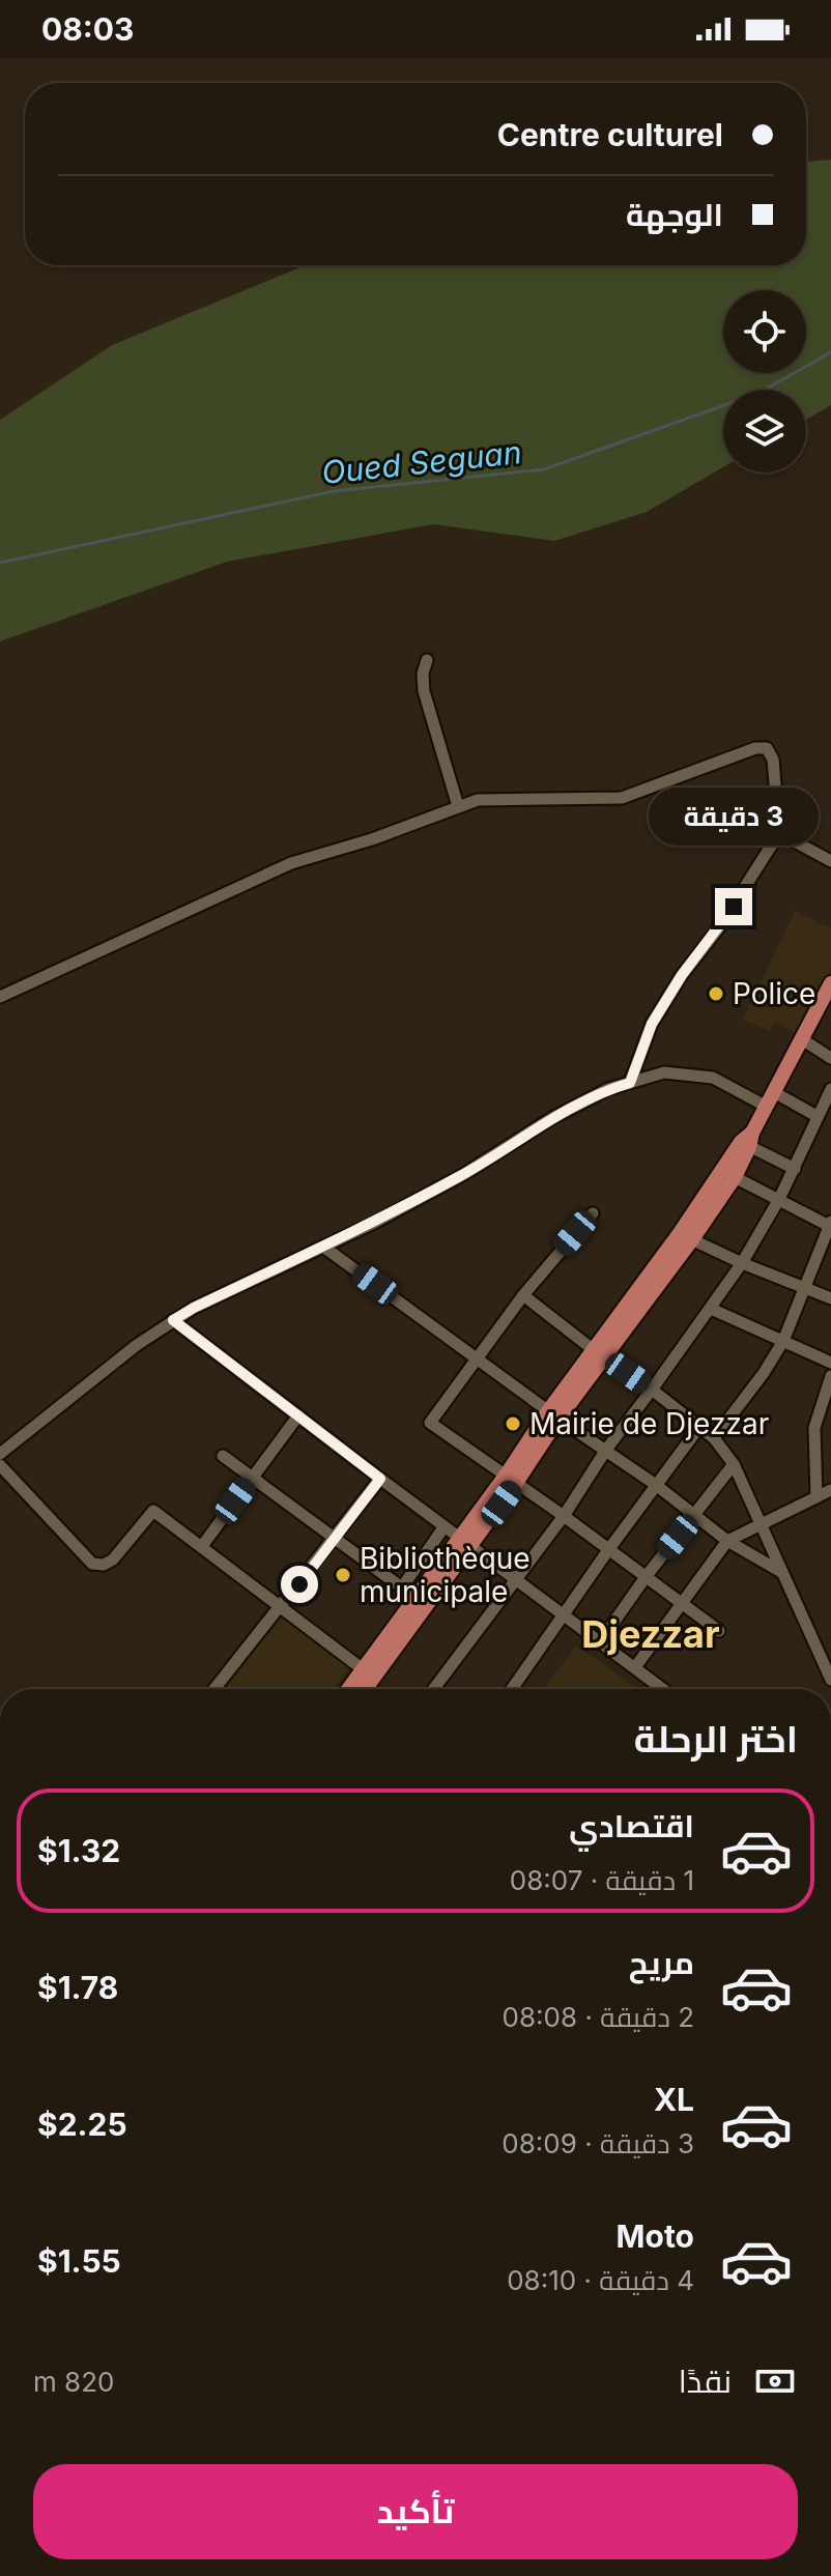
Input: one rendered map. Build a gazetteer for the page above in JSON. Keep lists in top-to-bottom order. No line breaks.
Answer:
{"districts":["Djezzar"],"water":["Oued Seguan"],"places":["Police","Mairie de Djezzar","Bibliothèque municipale"],"page":{"status":"08:03","banner":["Centre culturel","الوجهة"],"bubble":"3 دقيقة","heading":"اختر الرحلة","list":[{"name":"اقتصادي","note":"1 دقيقة · 08:07","value":"$1.32"},{"name":"مريح","note":"2 دقيقة · 08:08","value":"$1.78"},{"name":"XL","note":"3 دقيقة · 08:09","value":"$2.25"},{"name":"Moto","note":"4 دقيقة · 08:10","value":"$1.55"}],"pay":["نقدًا","820 m"],"buttons":"تأكيد"}}
